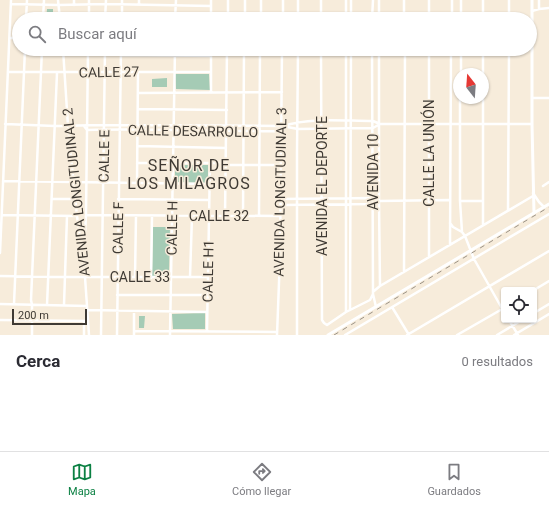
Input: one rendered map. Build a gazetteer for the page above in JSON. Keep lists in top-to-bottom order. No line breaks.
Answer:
{"streets":{"street":["CALLE 27","CALLE DESARROLLO","CALLE LA UNIÓN","CALLE E","AVENIDA 10","AVENIDA EL DEPORTE","AVENIDA LONGITUDINAL 2","AVENIDA LONGITUDINAL 3","CALLE 32","CALLE F","CALLE H","CALLE H1","CALLE 33"]},"crossings":[["CALLE 27","CALLE E"],["CALLE 27","AVENIDA LONGITUDINAL 2"],["CALLE 27","CALLE F"],["CALLE 27","CALLE H"],["CALLE DESARROLLO","CALLE LA UNIÓN"],["CALLE DESARROLLO","CALLE E"],["CALLE DESARROLLO","AVENIDA 10"],["CALLE DESARROLLO","AVENIDA EL DEPORTE"],["CALLE DESARROLLO","AVENIDA LONGITUDINAL 2"],["CALLE DESARROLLO","AVENIDA LONGITUDINAL 3"],["CALLE DESARROLLO","CALLE F"],["CALLE DESARROLLO","CALLE H"],["CALLE E","CALLE 32"],["CALLE E","CALLE 33"],["AVENIDA LONGITUDINAL 2","CALLE 33"],["AVENIDA LONGITUDINAL 3","CALLE 32"],["CALLE 32","CALLE F"],["CALLE 32","CALLE H"],["CALLE 32","CALLE H1"],["CALLE F","CALLE 33"],["CALLE H","CALLE 33"],["CALLE H1","CALLE 33"]],"districts":["SEÑOR DE LOS MILAGROS"],"scale_bar":"200 m","north":"top","page":{"search":"Buscar aquí","scale":"200 m","heading":["Cerca","0 resultados"],"nav":["Mapa","Cómo llegar","Guardados"]}}
